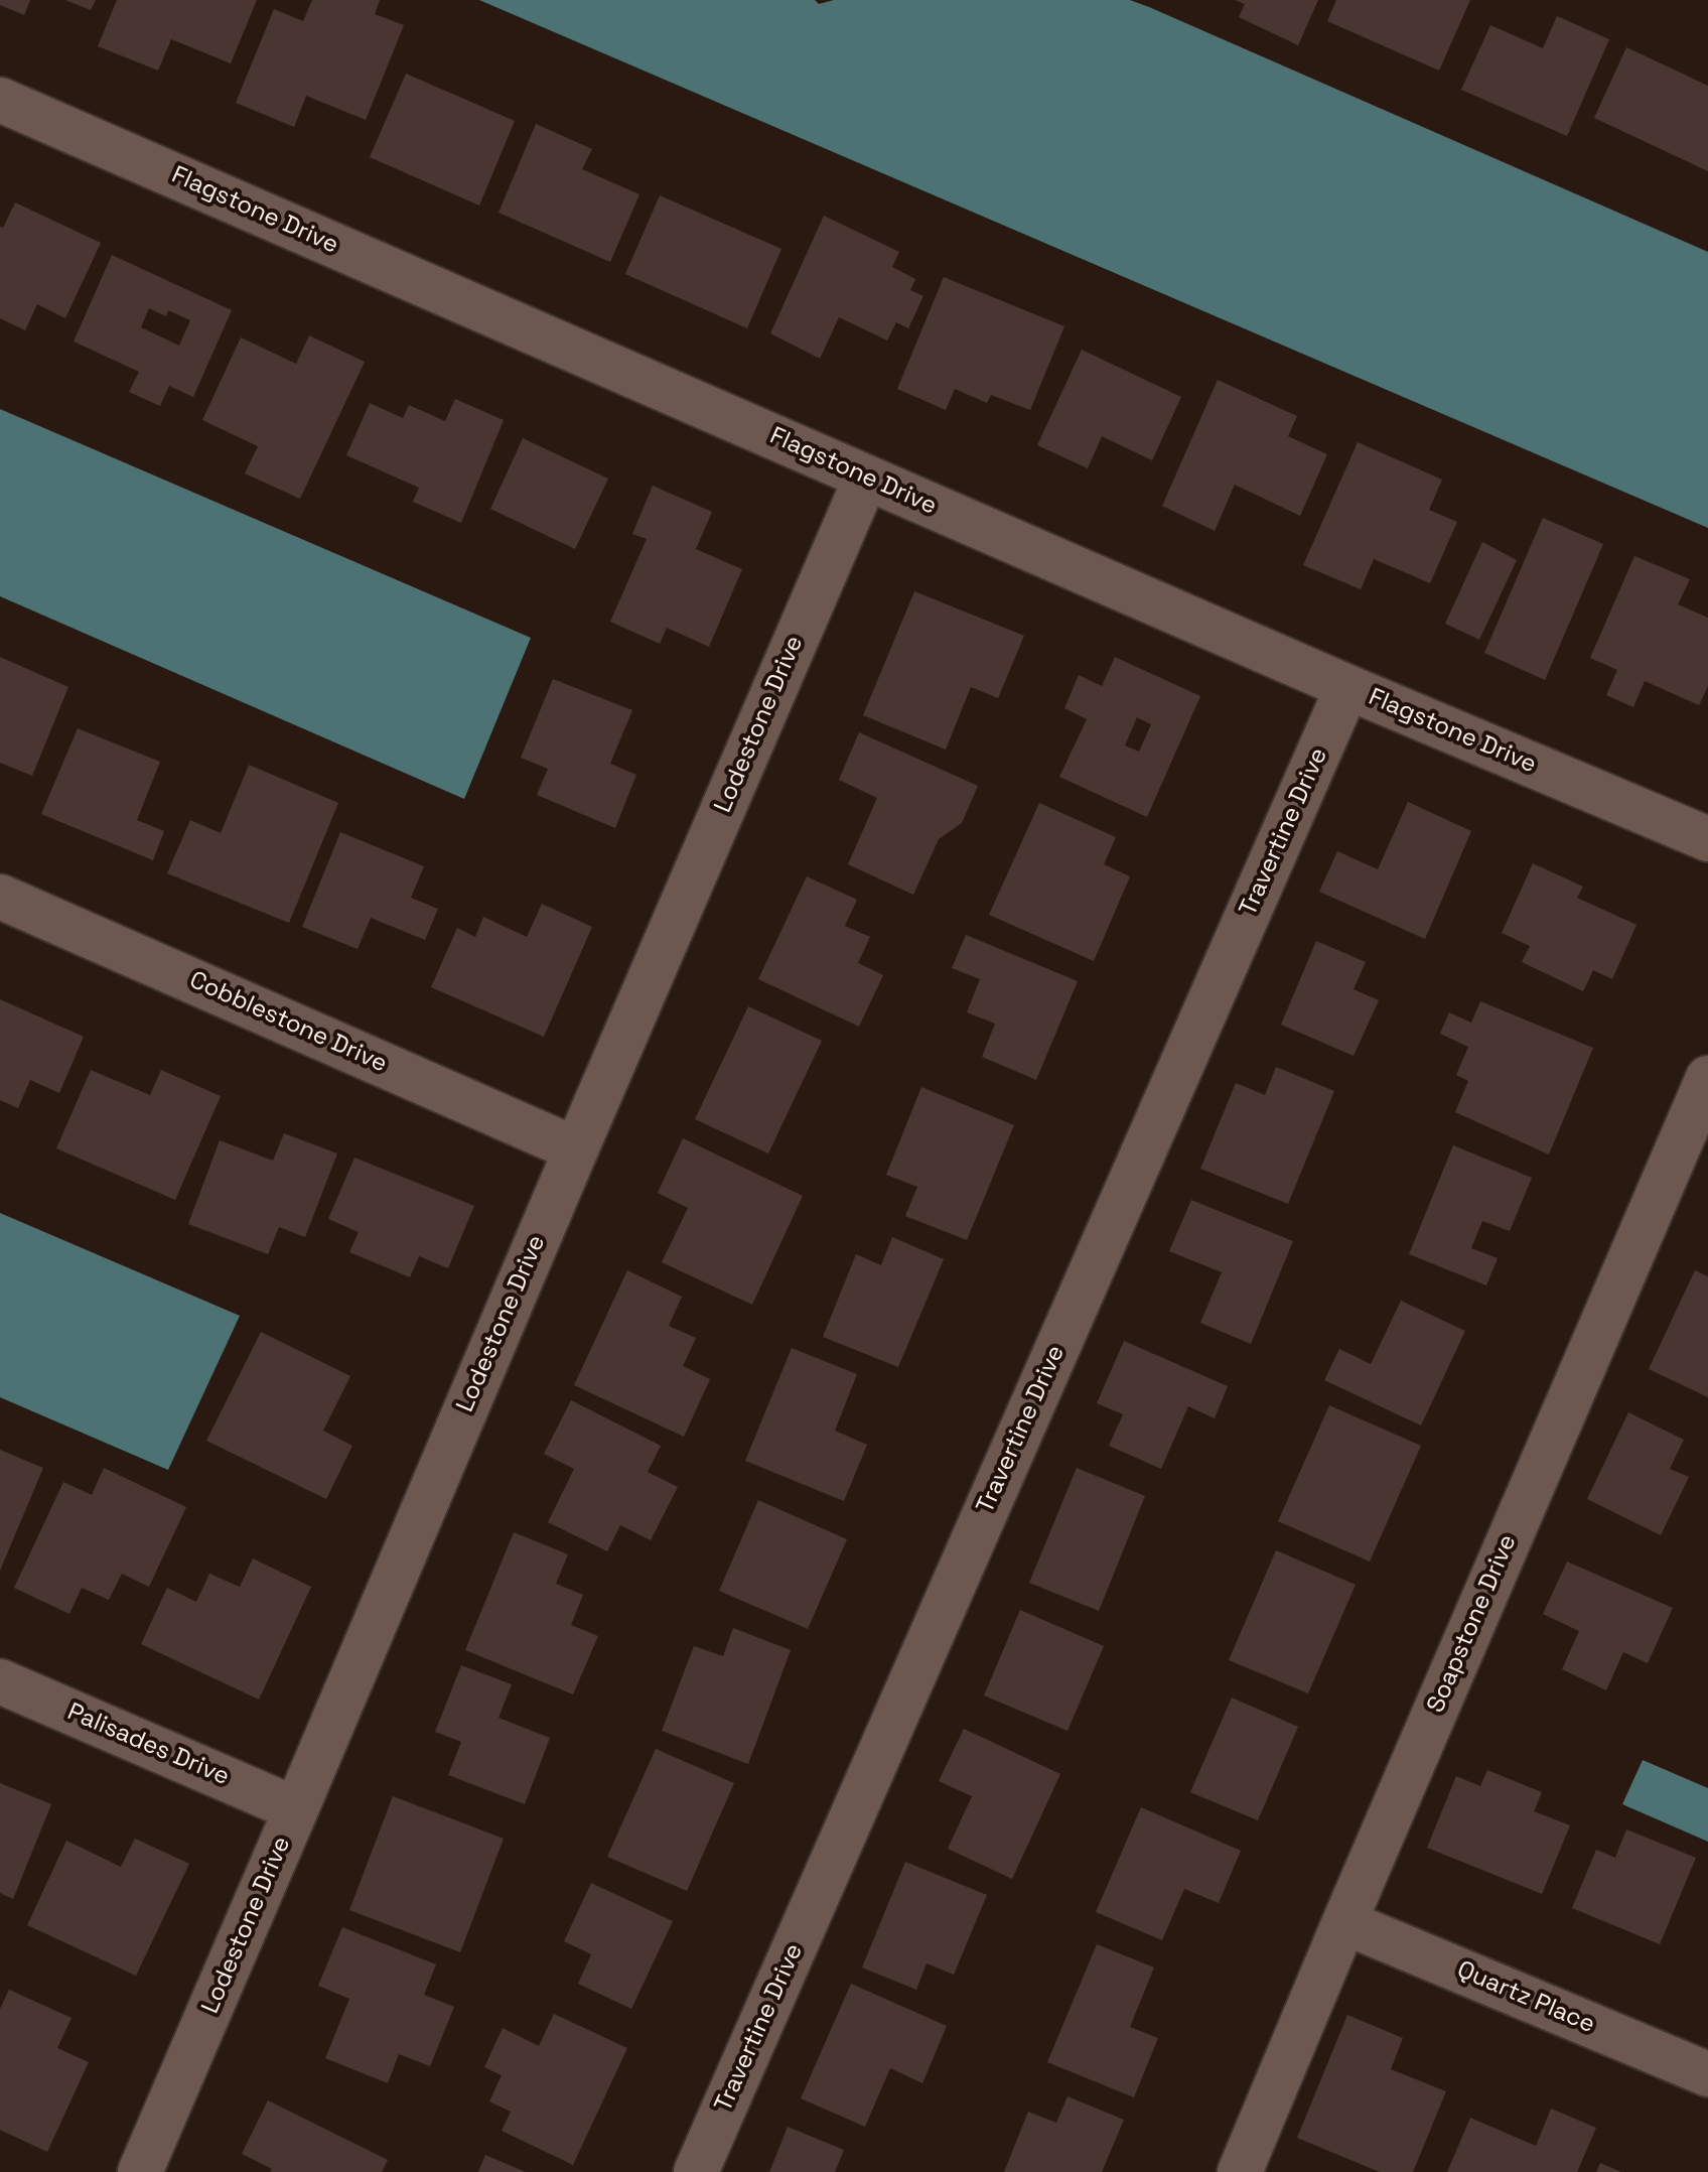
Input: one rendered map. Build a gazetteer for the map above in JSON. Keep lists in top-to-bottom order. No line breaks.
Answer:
{"streets":{"street":["Flagstone Drive","Lodestone Drive","Travertine Drive","Cobblestone Drive","Soapstone Drive","Palisades Drive","Quartz Place"]},"crossings":[["Flagstone Drive","Lodestone Drive"],["Flagstone Drive","Travertine Drive"],["Lodestone Drive","Cobblestone Drive"],["Lodestone Drive","Palisades Drive"],["Soapstone Drive","Quartz Place"]]}
